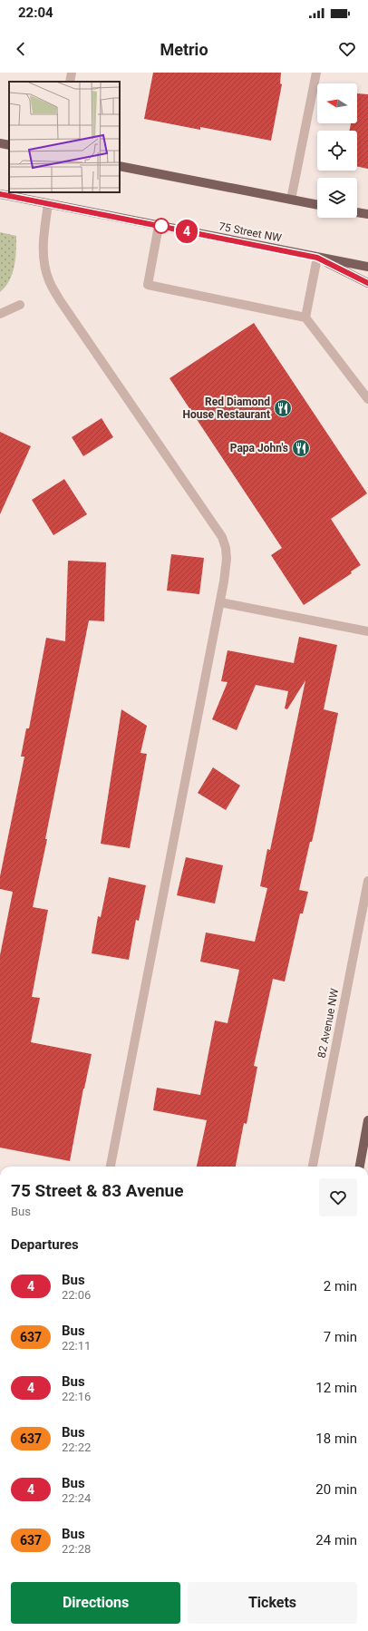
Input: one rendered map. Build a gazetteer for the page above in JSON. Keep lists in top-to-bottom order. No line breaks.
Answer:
{"streets":{"main road":["75 Street NW"],"street":["82 Avenue NW"]},"places":{"restaurant":["Red Diamond House Restaurant","Papa John's"]},"lines":["bus line 4"],"north":"left","page":{"status":"22:04","header":"Metrio","on_map":"4","heading":[["75 Street & 83 Avenue","Bus"],"Departures"],"list":[{"mark":"4","name":"Bus","note":"22:06","value":"2 min"},{"mark":"637","name":"Bus","note":"22:11","value":"7 min"},{"mark":"4","name":"Bus","note":"22:16","value":"12 min"},{"mark":"637","name":"Bus","note":"22:22","value":"18 min"},{"mark":"4","name":"Bus","note":"22:24","value":"20 min"},{"mark":"637","name":"Bus","note":"22:28","value":"24 min"}],"buttons":["Directions","Tickets"]}}
